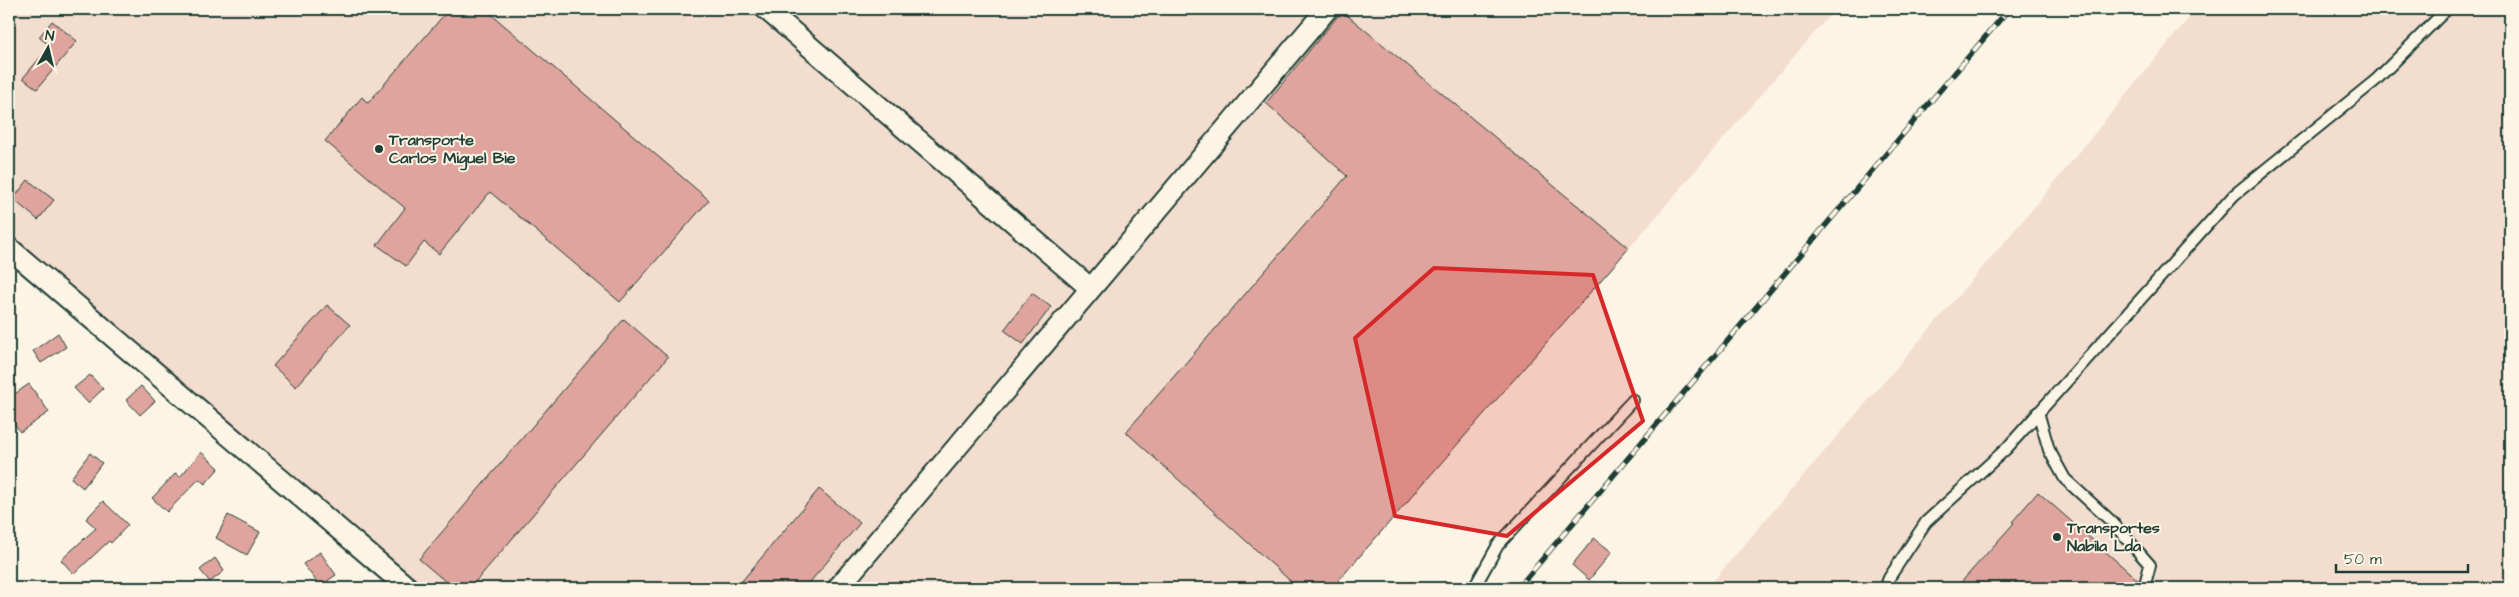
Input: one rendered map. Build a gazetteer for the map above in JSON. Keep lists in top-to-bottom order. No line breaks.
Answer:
{"places":["Transporte Carlos Miguel Bie","Transportes Nabila Lda"],"scale_bar":"50 m","north":"top"}
